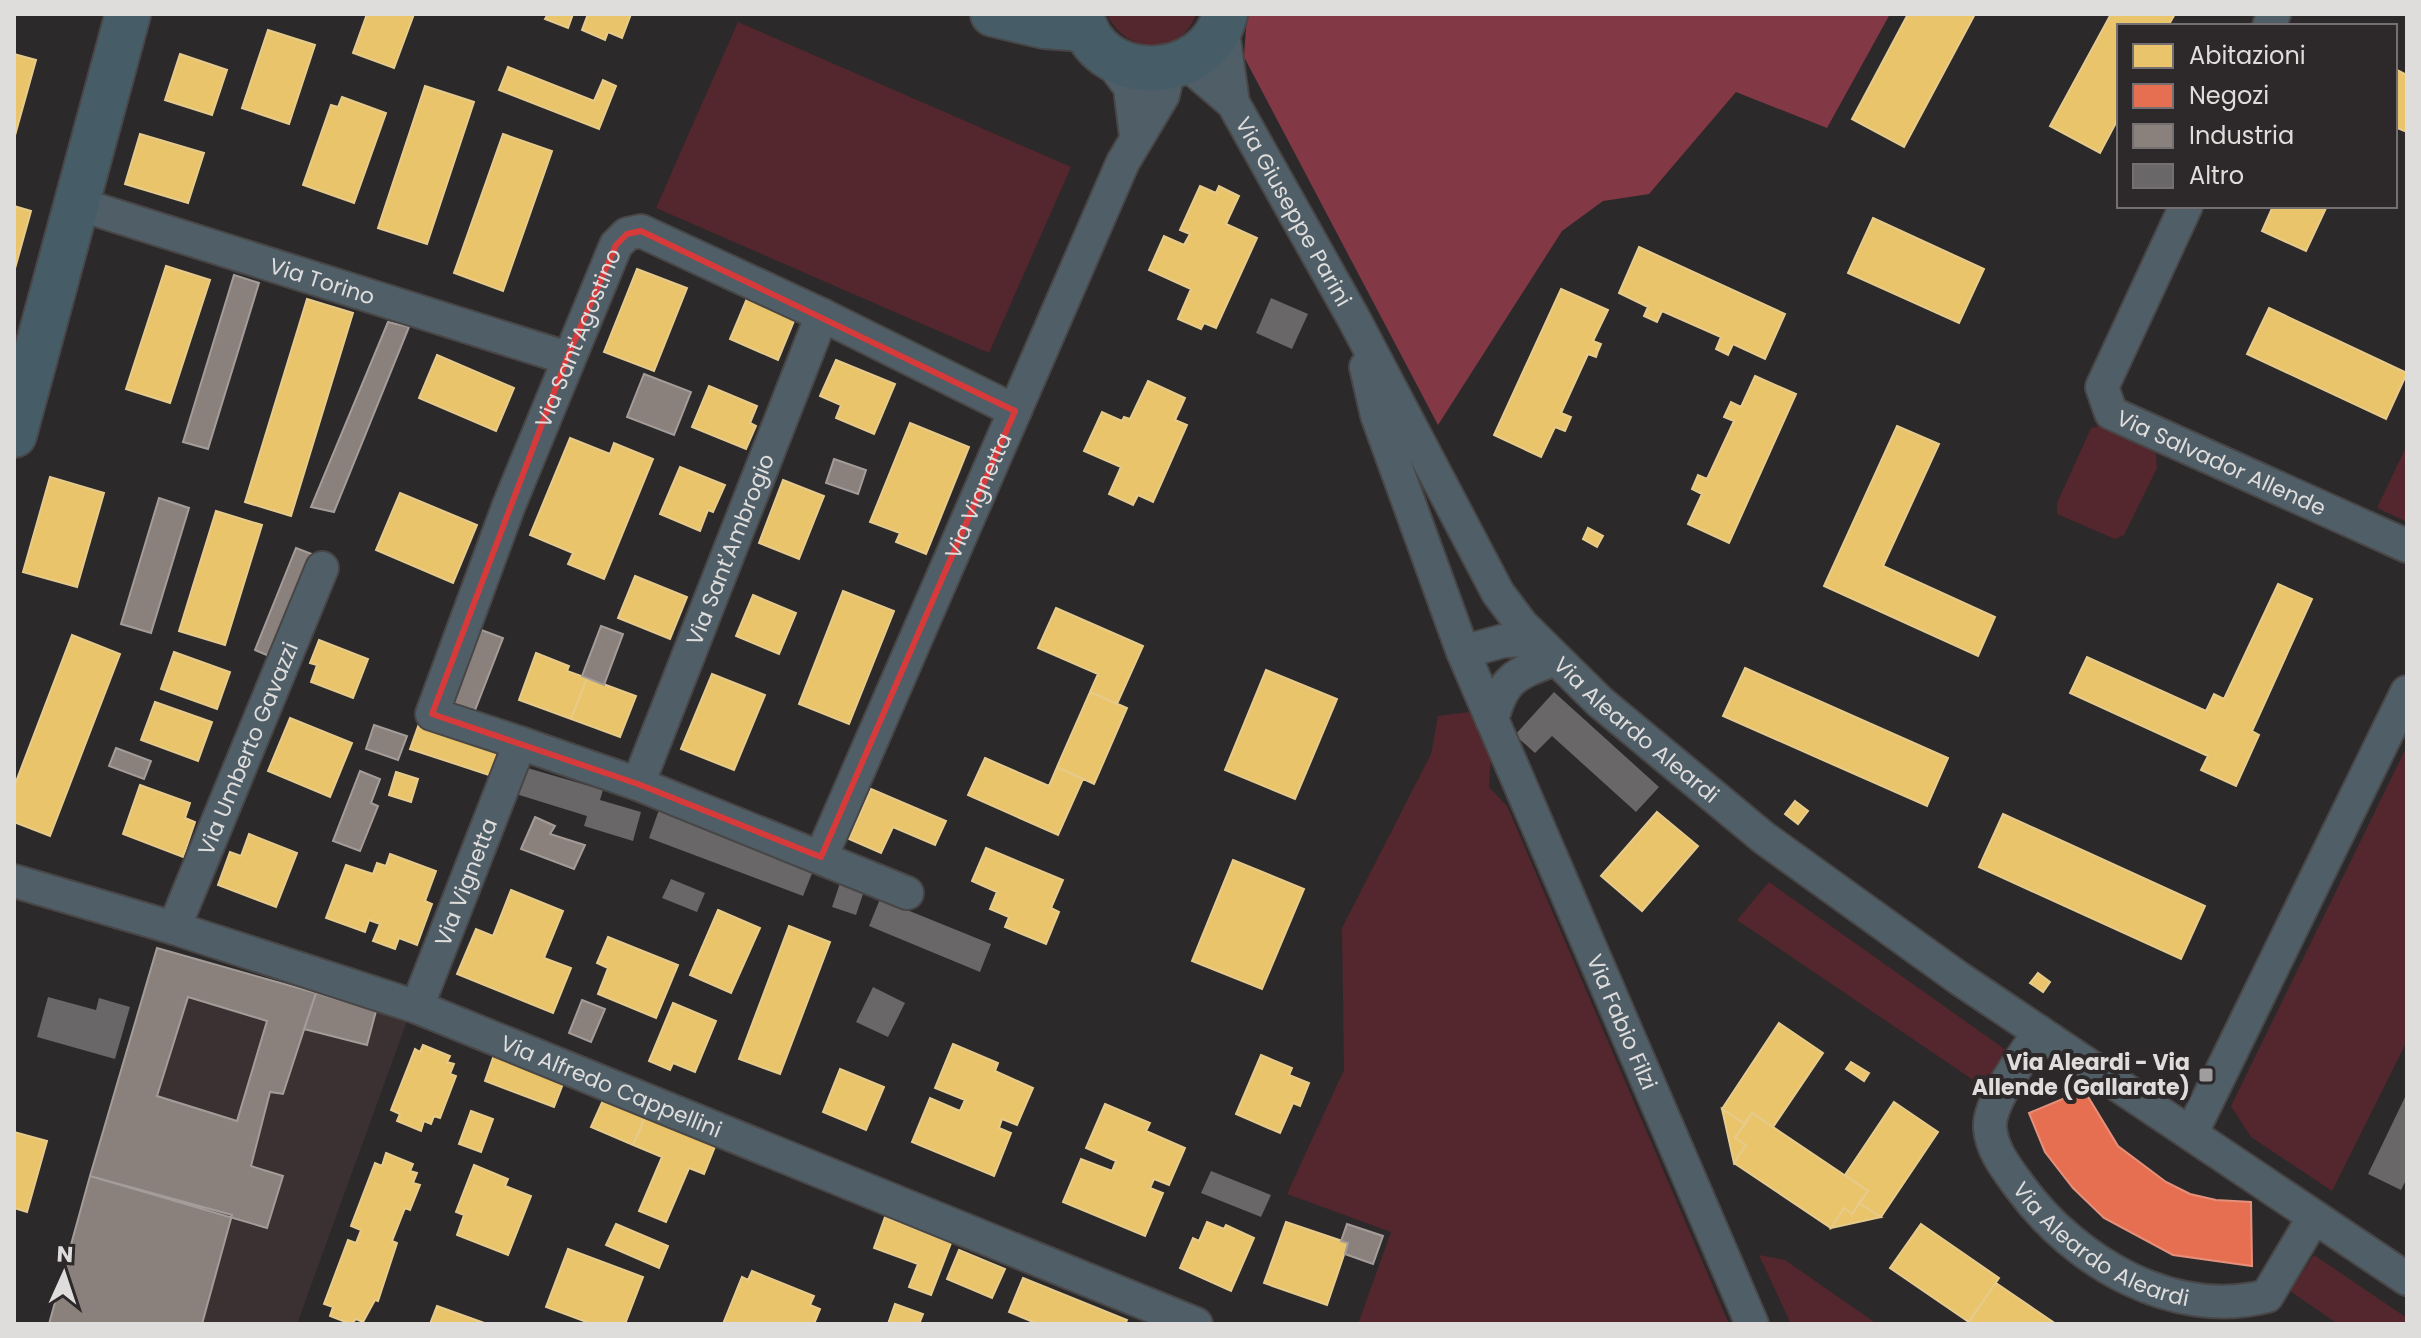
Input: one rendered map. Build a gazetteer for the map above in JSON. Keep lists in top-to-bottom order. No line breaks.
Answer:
{"streets":{"street":["Via Giuseppe Parini","Via Torino","Via Sant'Agostino","Via Salvador Allende","Via Vignetta","Via Sant'Ambrogio","Via Aleardo Aleardi","Via Umberto Gavazzi","Via Fabio Filzi","Via Alfredo Cappellini"]},"crossings":[["Via Giuseppe Parini","Via Vignetta"],["Via Giuseppe Parini","Via Aleardo Aleardi"],["Via Giuseppe Parini","Via Fabio Filzi"],["Via Torino","Via Sant'Agostino"],["Via Sant'Agostino","Via Vignetta"],["Via Sant'Agostino","Via Sant'Ambrogio"],["Via Vignetta","Via Alfredo Cappellini"],["Via Aleardo Aleardi","Via Fabio Filzi"],["Via Umberto Gavazzi","Via Alfredo Cappellini"]],"places":{"transit":["Via Aleardi - Via Allende (Gallarate)"]},"legend":["Abitazioni","Negozi","Industria","Altro"],"north":"top"}
